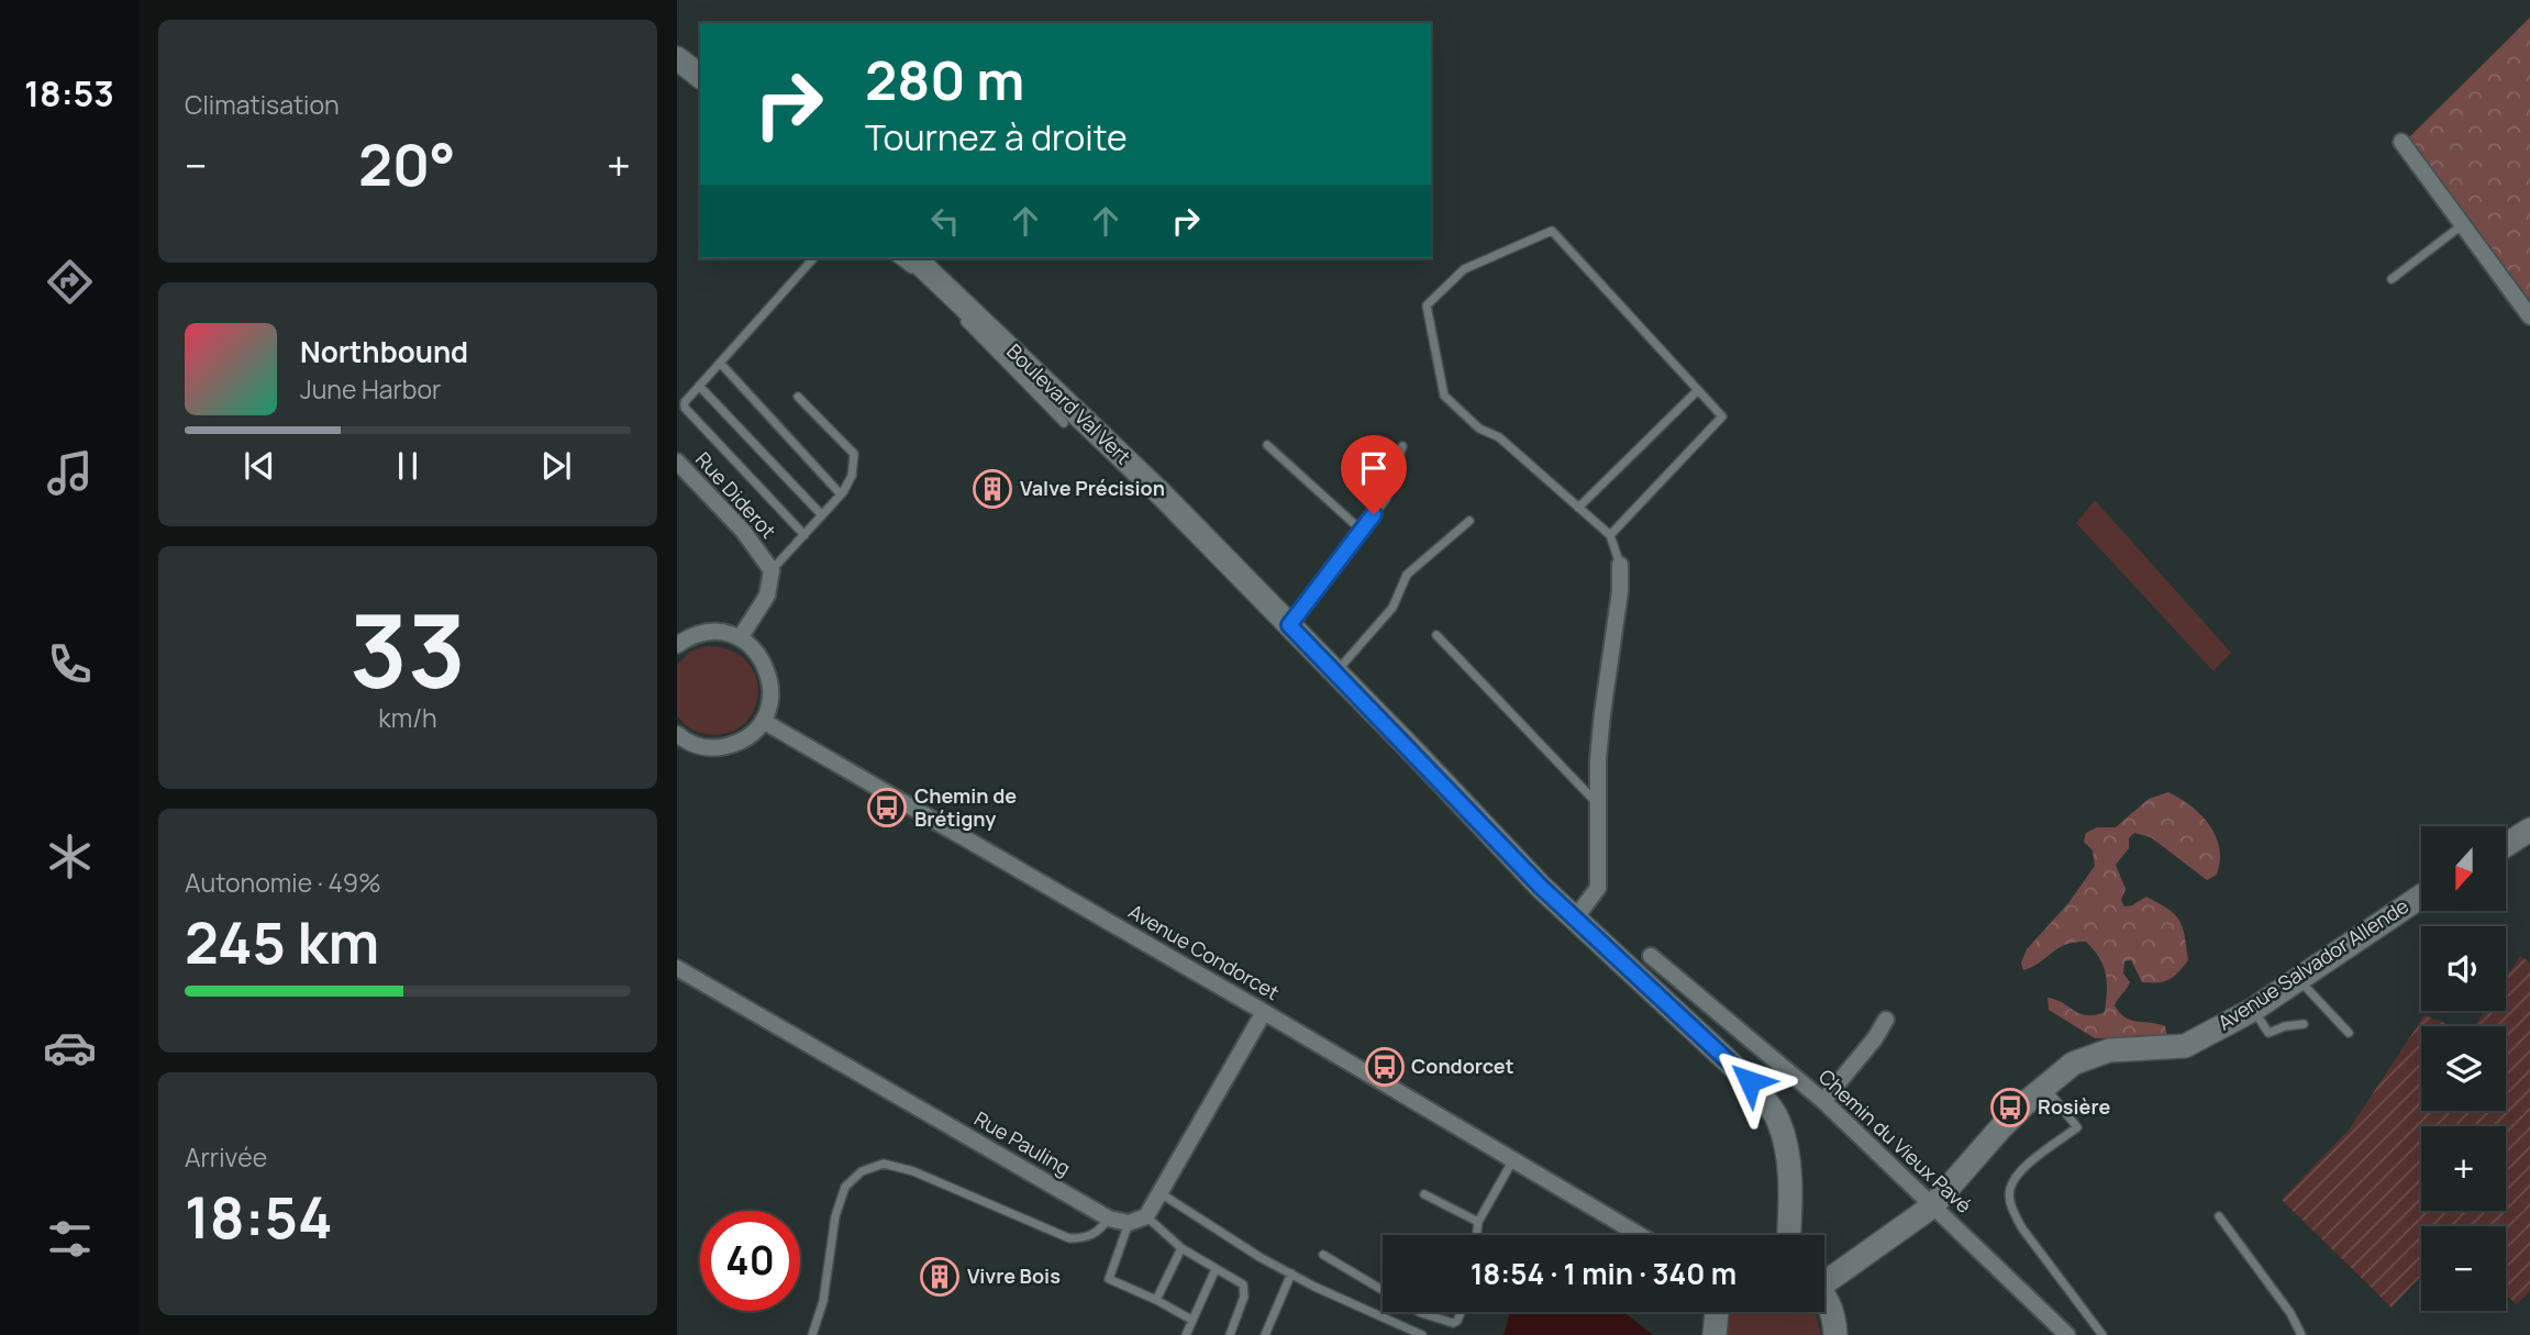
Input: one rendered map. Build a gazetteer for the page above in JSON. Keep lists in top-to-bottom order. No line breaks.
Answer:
{"streets":{"street":["Boulevard Val Vert","Rue Diderot","Avenue Condorcet","Avenue Salvador Allende","Chemin du Vieux Pavé","Rue Pauling"]},"crossings":[["Avenue Salvador Allende","Chemin du Vieux Pavé"]],"places":{"building":["Valve Précision","Vivre Bois"],"bus stop":["Chemin de Brétigny","Condorcet","Rosière"]},"north":"bottom","page":{"tabs":"18:53","tile":["Climatisation",["33","km/h"],["Autonomie · 49%","245 km"],["Arrivée","18:54"]],"turn":["280 m","Tournez à droite"],"heat":["−","20°","+"],"song":["Northbound","June Harbor"],"map_buttons":["+","−"],"limit":"40","trip":"18:54 · 1 min · 340 m"}}
